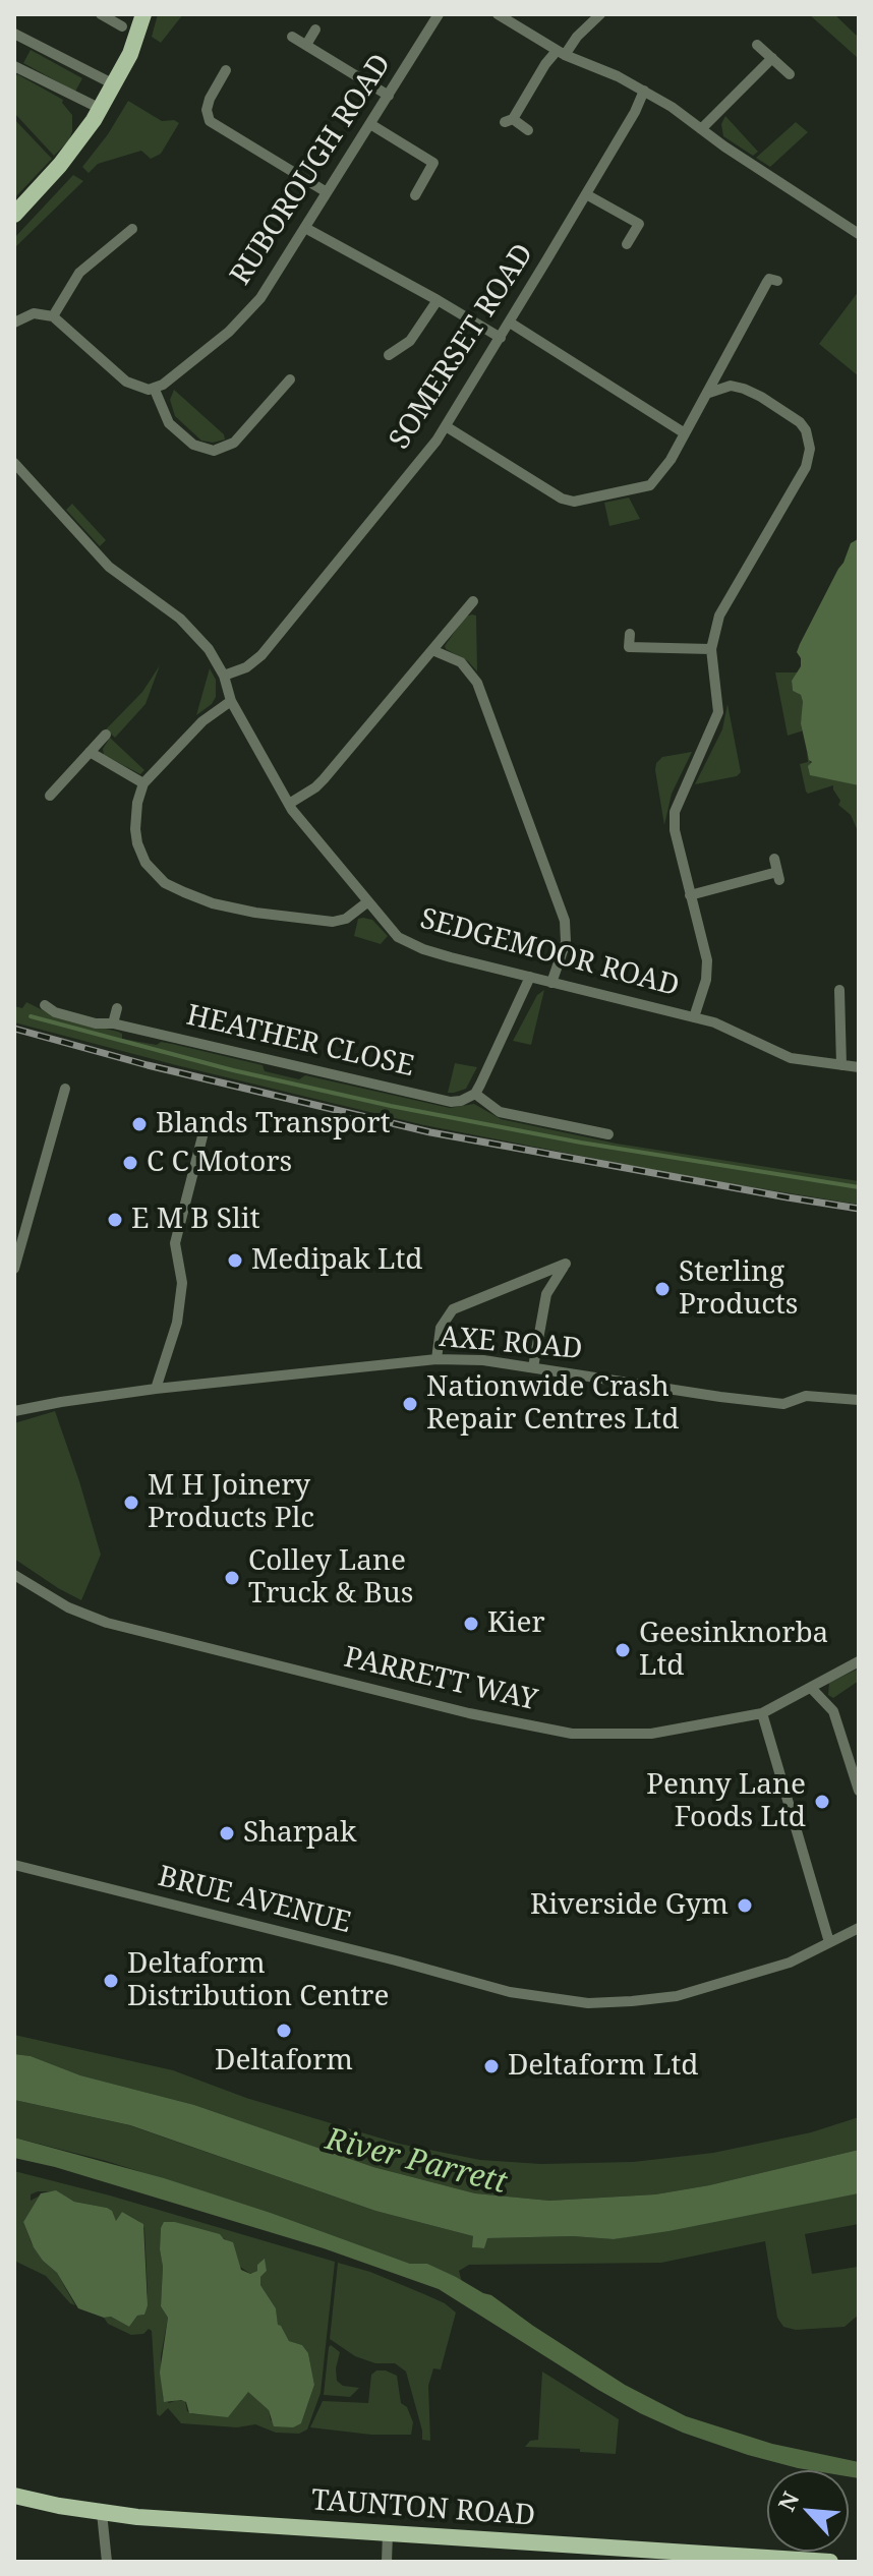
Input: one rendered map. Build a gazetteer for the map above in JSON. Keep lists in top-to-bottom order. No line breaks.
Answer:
{"streets":{"main road":["TAUNTON ROAD"],"street":["RUBOROUGH ROAD","SOMERSET ROAD","SEDGEMOOR ROAD","HEATHER CLOSE","AXE ROAD","PARRETT WAY","BRUE AVENUE"]},"crossings":[["SOMERSET ROAD","SEDGEMOOR ROAD"]],"water":["River Parrett"],"places":["Blands Transport","C C Motors","E M B Slit","Medipak Ltd","Sterling Products","Nationwide Crash Repair Centres Ltd","M H Joinery Products Plc","Colley Lane Truck & Bus","Kier","Geesinknorba Ltd","Penny Lane Foods Ltd","Sharpak","Riverside Gym","Deltaform Distribution Centre","Deltaform","Deltaform Ltd"],"north":"top left"}
